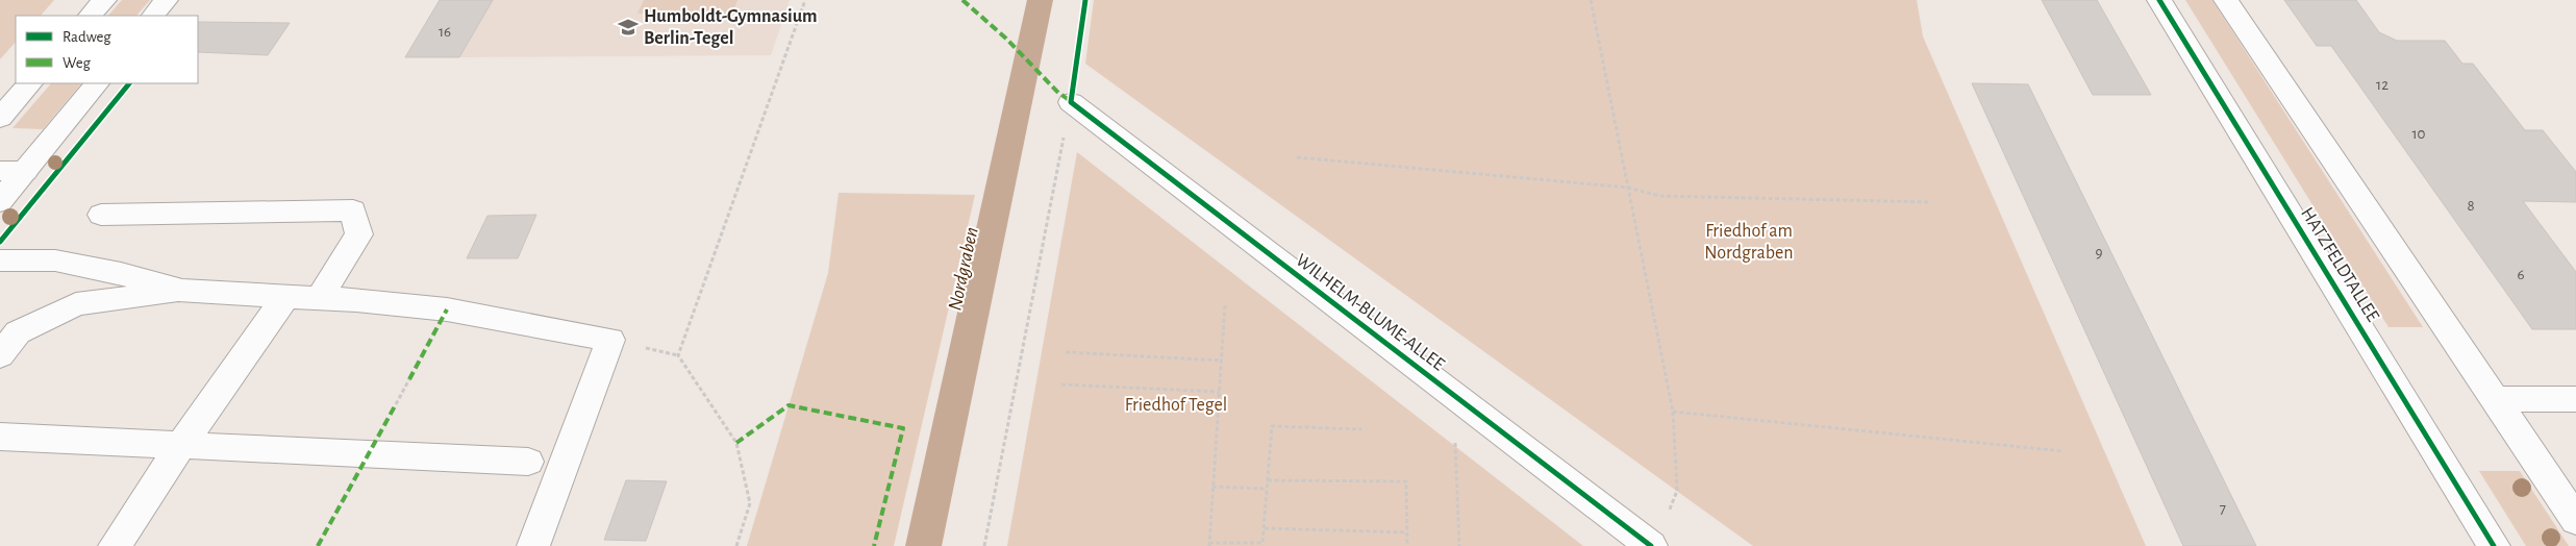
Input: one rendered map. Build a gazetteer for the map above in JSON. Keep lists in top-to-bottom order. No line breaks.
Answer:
{"streets":{"street":["HATZFELDTALLEE","WILHELM-BLUME-ALLEE"]},"water":["Nordgraben"],"parks":["Friedhof am Nordgraben","Friedhof Tegel"],"places":{"school or university":["Humboldt-Gymnasium Berlin-Tegel"]},"house_numbers":["16","12","10","8","9","6","7"],"legend":["Radweg","Weg"]}
